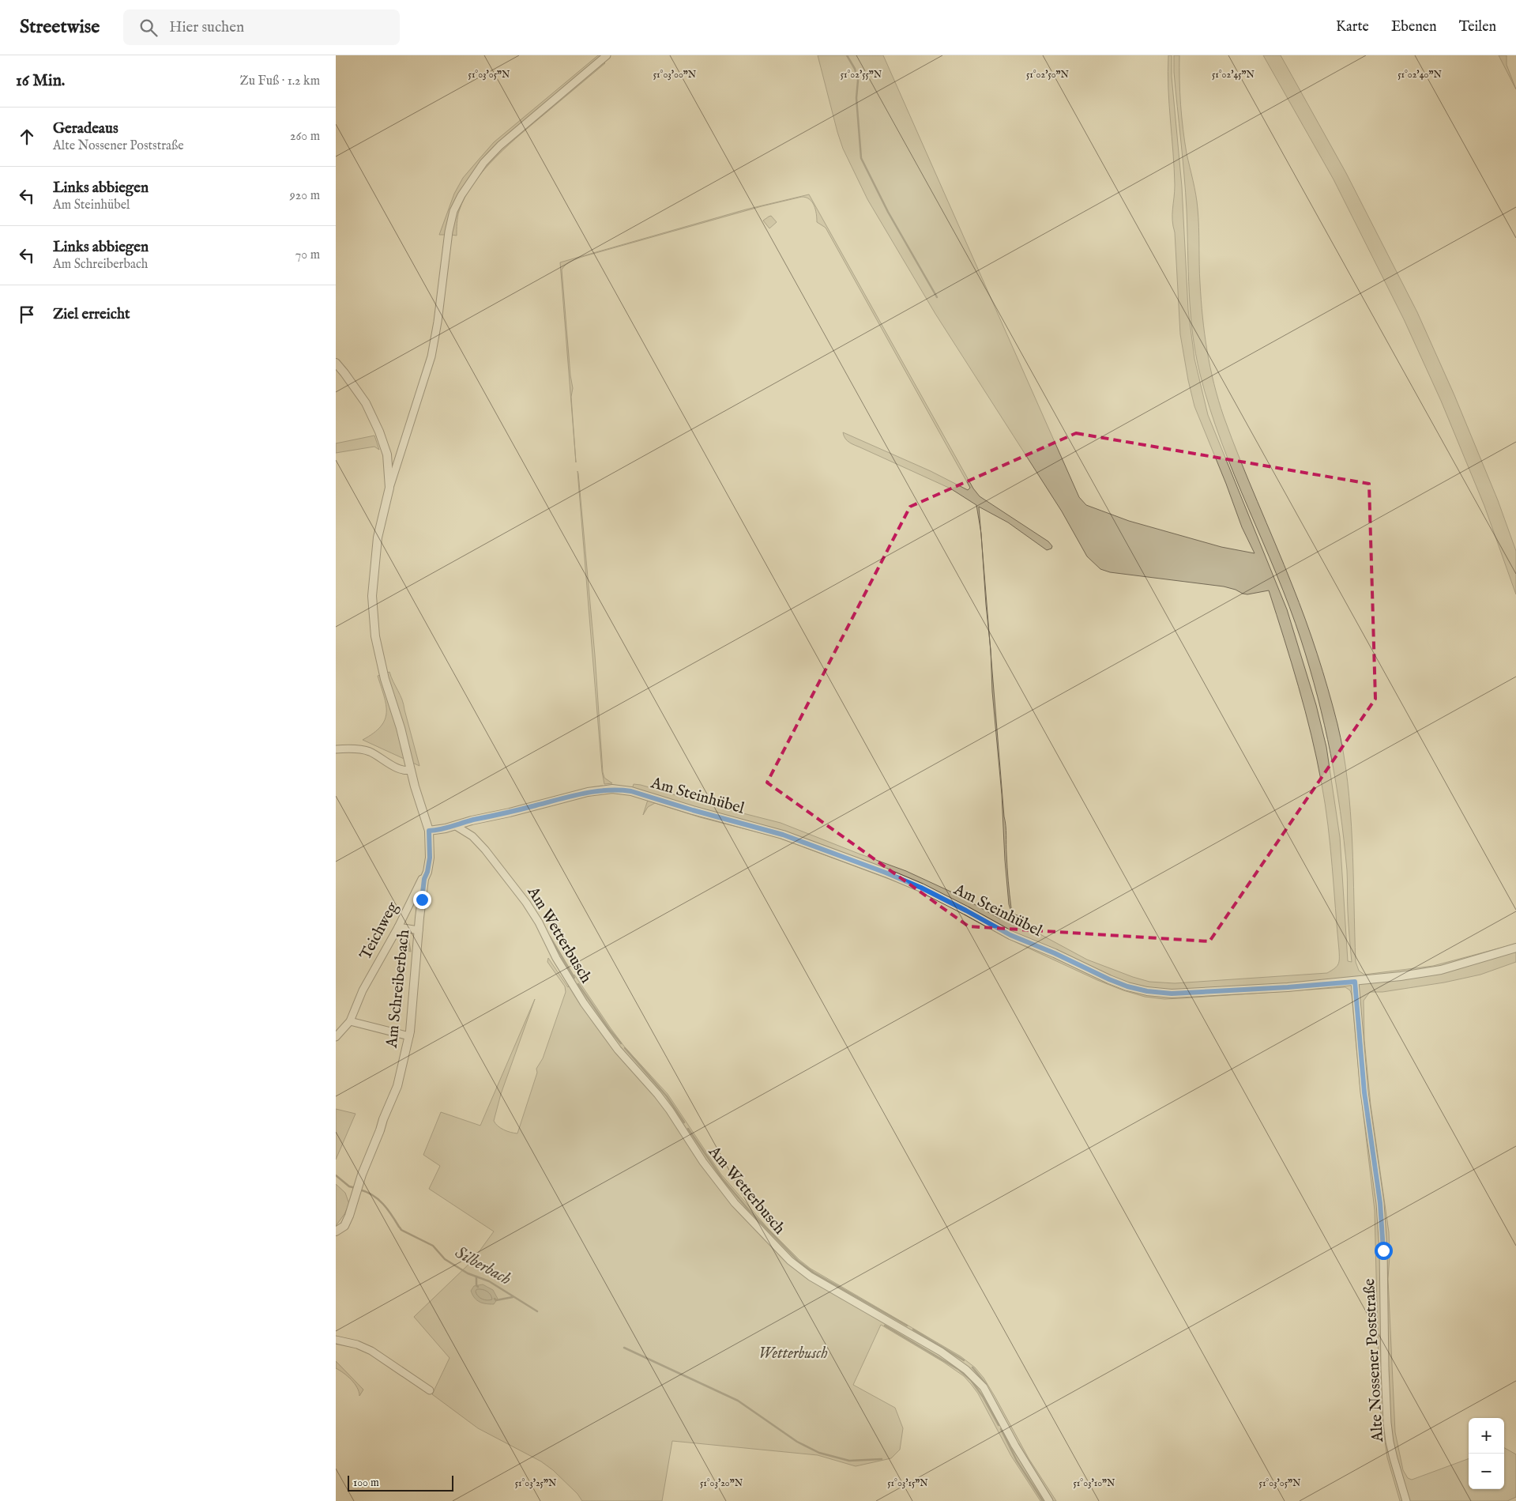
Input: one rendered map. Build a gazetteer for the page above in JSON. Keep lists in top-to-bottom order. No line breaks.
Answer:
{"streets":{"street":["Am Steinhübel","Teichweg","Am Wetterbusch","Am Schreiberbach","Alte Nossener Poststraße"]},"crossings":[["Am Steinhübel","Am Wetterbusch"],["Am Steinhübel","Am Schreiberbach"],["Am Steinhübel","Alte Nossener Poststraße"],["Teichweg","Am Schreiberbach"]],"water":["Silberbach"],"parks":["Wetterbusch"],"scale_bar":"100 m","page":{"header":"Streetwise","search":"Hier suchen","nav":["Karte","Ebenen","Teilen"],"heading":["16 Min.","Zu Fuß · 1.2 km"],"list":[["Geradeaus","Alte Nossener Poststraße","260 m"],["Links abbiegen","Am Steinhübel","920 m"],["Links abbiegen","Am Schreiberbach","70 m"],"Ziel erreicht"],"map_buttons":["+","−"],"scale":"100 m"},"coordinates":["51°03'05\"N","51°03'00\"N","51°02'55\"N","51°02'50\"N","51°02'45\"N","51°02'40\"N","51°03'25\"N","51°03'20\"N","51°03'15\"N","51°03'10\"N"]}
